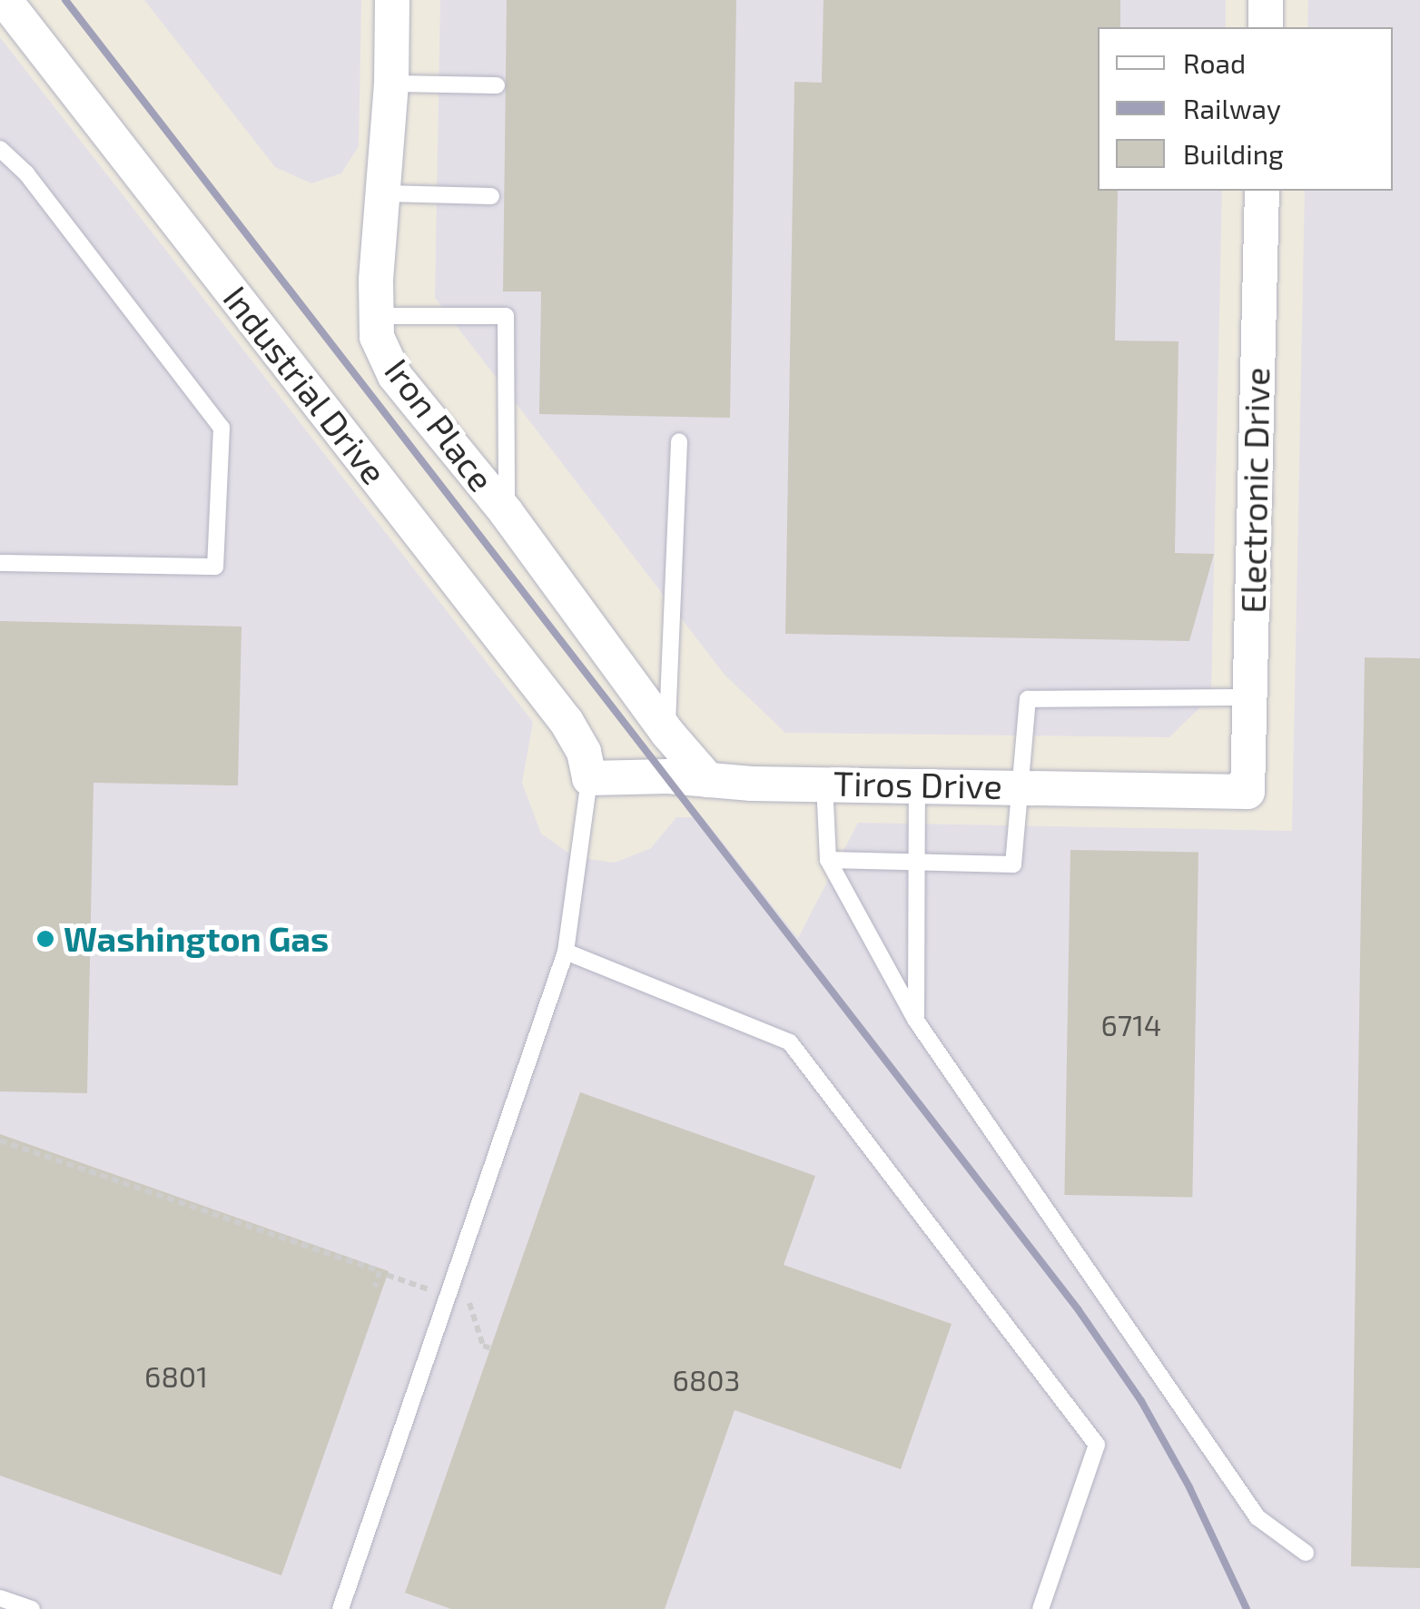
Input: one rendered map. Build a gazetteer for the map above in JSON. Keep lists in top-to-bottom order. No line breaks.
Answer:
{"streets":{"street":["Industrial Drive","Iron Place","Electronic Drive","Tiros Drive"]},"crossings":[["Industrial Drive","Tiros Drive"],["Iron Place","Tiros Drive"],["Electronic Drive","Tiros Drive"]],"places":["Washington Gas"],"house_numbers":["6714","6801","6803"],"legend":["Road","Railway","Building"]}
